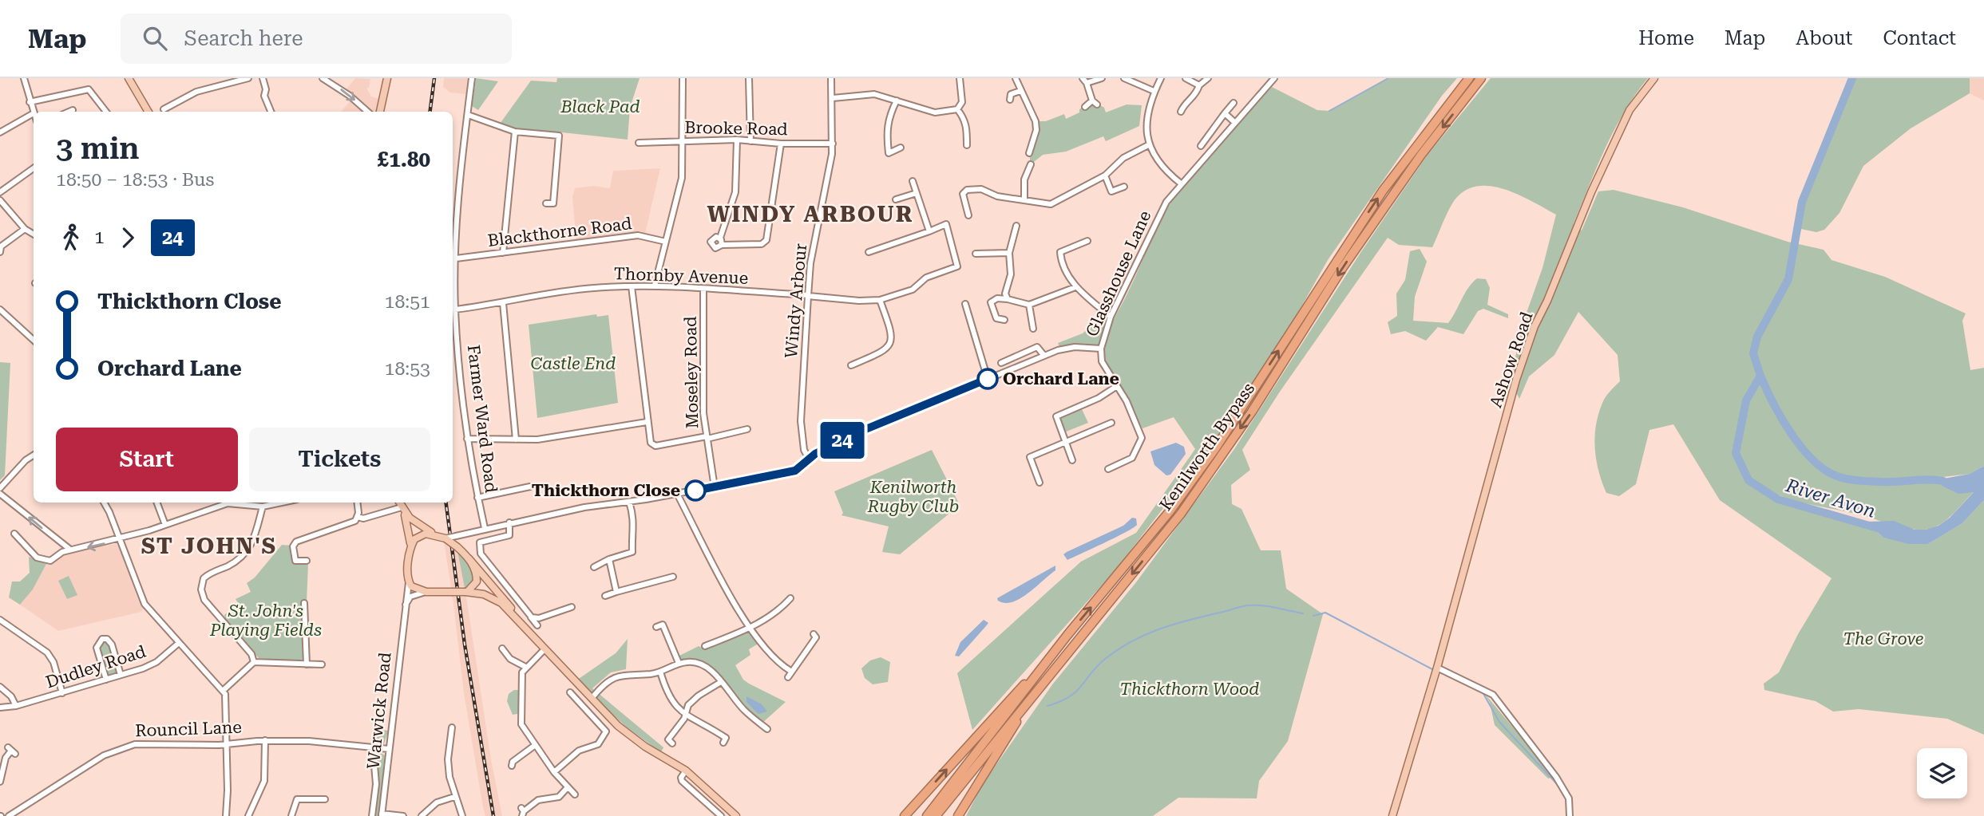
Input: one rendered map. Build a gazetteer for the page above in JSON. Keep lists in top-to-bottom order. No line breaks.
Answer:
{"streets":{"highway":["Kenilworth Bypass"],"main road":["Ashow Road"],"street":["Brooke Road","Blackthorne Road","Glasshouse Lane","Thornby Avenue","Windy Arbour","Moseley Road","Farmer Ward Road","Dudley Road","Warwick Road","Rouncil Lane"]},"crossings":[["Brooke Road","Windy Arbour"],["Blackthorne Road","Farmer Ward Road"],["Glasshouse Lane","Windy Arbour"],["Glasshouse Lane","Moseley Road"],["Glasshouse Lane","Farmer Ward Road"],["Glasshouse Lane","Warwick Road"],["Thornby Avenue","Windy Arbour"],["Thornby Avenue","Moseley Road"],["Thornby Avenue","Farmer Ward Road"],["Warwick Road","Rouncil Lane"]],"districts":["WINDY ARBOUR","ST JOHN'S"],"water":["River Avon"],"parks":["Black Pad","Castle End","Kenilworth Rugby Club","St. John's Playing Fields","The Grove","Thickthorn Wood"],"places":["Orchard Lane","Thickthorn Close"],"lines":["bus line 24"],"page":{"header":"Map","search":"Search here","nav":["Home","Map","About","Contact"],"on_map":"24","heading":["3 min","18:50 – 18:53 · Bus","£1.80"],"legs":["1","24"],"list":[{"name":"Thickthorn Close","value":"18:51"},{"name":"Orchard Lane","value":"18:53"}],"buttons":["Start","Tickets"]}}
